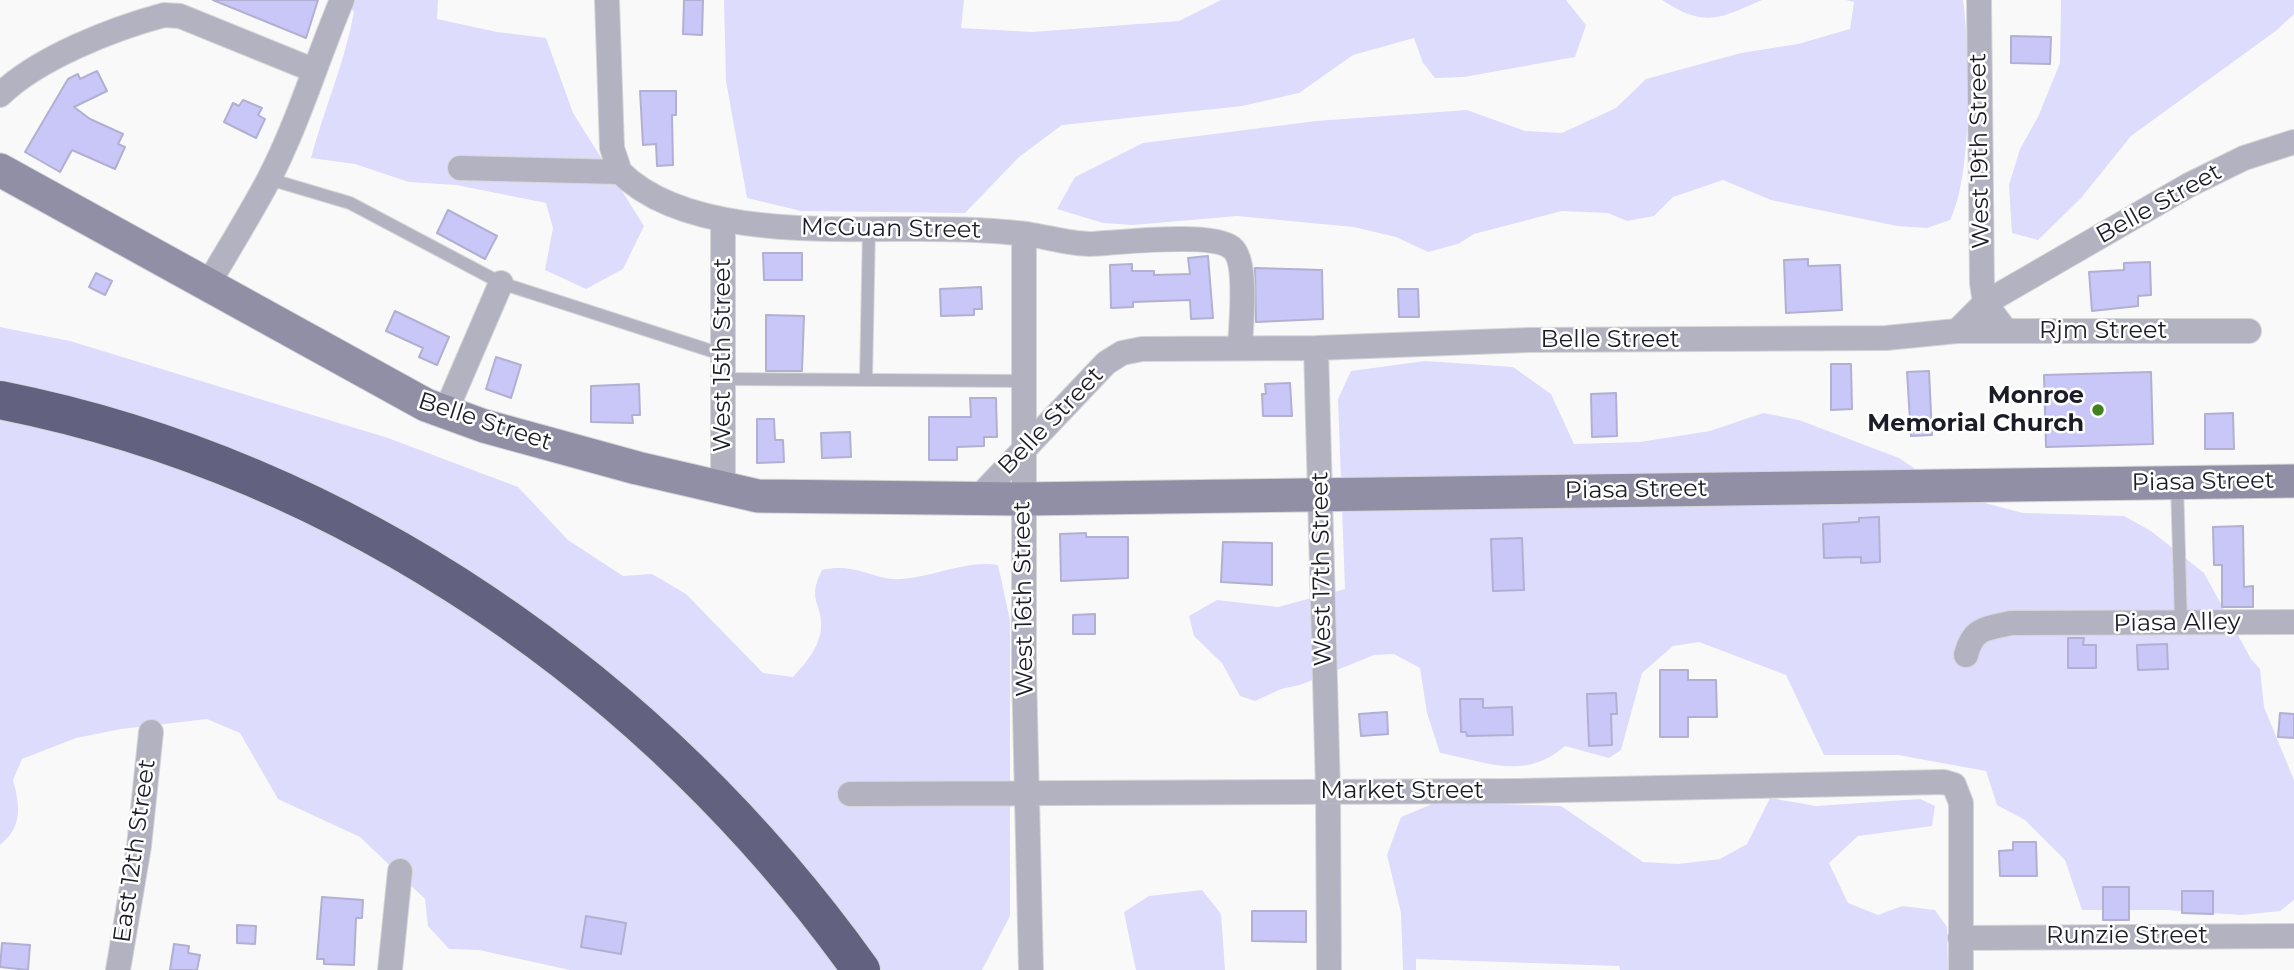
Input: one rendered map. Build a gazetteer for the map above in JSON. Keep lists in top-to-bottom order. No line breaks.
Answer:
{"streets":{"street":["West 19th Street","Belle Street","McGuan Street","Rjm Street","West 15th Street","Piasa Street","West 17th Street","West 16th Street","Piasa Alley","Market Street","East 12th Street","Runzie Street"]},"crossings":[["West 19th Street","Belle Street"],["Belle Street","McGuan Street"],["Belle Street","Rjm Street"],["Belle Street","West 15th Street"],["Belle Street","Piasa Street"],["Belle Street","West 17th Street"],["Belle Street","West 16th Street"],["McGuan Street","West 15th Street"],["McGuan Street","West 16th Street"],["Piasa Street","West 17th Street"],["Piasa Street","West 16th Street"],["West 17th Street","Market Street"],["West 16th Street","Market Street"],["Market Street","Runzie Street"]],"places":["Monroe Memorial Church"]}
